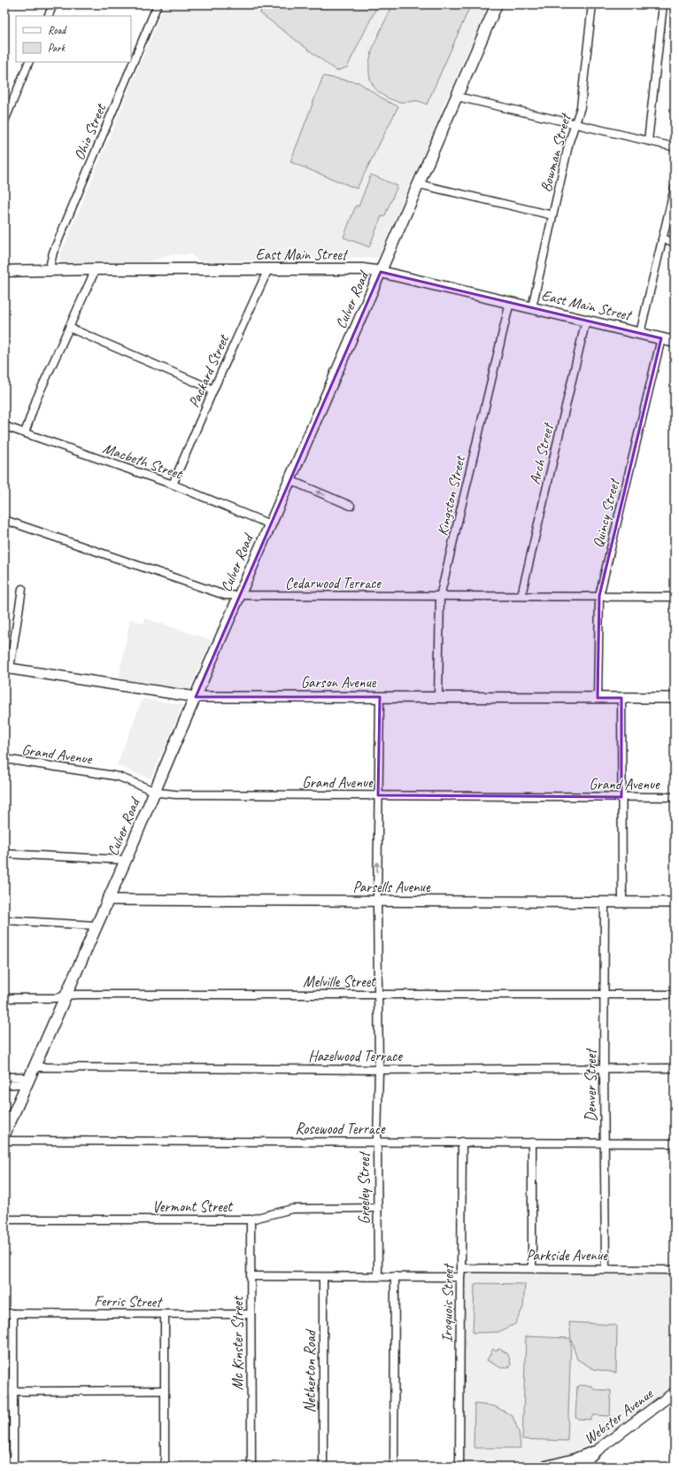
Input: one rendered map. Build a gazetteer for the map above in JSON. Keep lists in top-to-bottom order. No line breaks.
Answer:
{"streets":{"main road":["East Main Street","Culver Road"],"street":["Ohio Street","Bowman Street","Packard Street","Arch Street","Macbeth Street","Kingston Street","Quincy Street","Cedarwood Terrace","Garson Avenue","Grand Avenue","Parsells Avenue","Melville Street","Hazelwood Terrace","Denver Street","Rosewood Terrace","Greeley Street","Vermont Street","Parkside Avenue","Ferris Street","Iroquois Street","Mc Kinster Street","Netherton Road","Webster Avenue"]},"crossings":[["Ohio Street","East Main Street"],["Bowman Street","East Main Street"],["East Main Street","Culver Road"],["East Main Street","Packard Street"],["East Main Street","Arch Street"],["East Main Street","Kingston Street"],["East Main Street","Quincy Street"],["Culver Road","Macbeth Street"],["Culver Road","Cedarwood Terrace"],["Culver Road","Garson Avenue"],["Culver Road","Grand Avenue"],["Culver Road","Parsells Avenue"],["Culver Road","Melville Street"],["Culver Road","Hazelwood Terrace"],["Packard Street","Macbeth Street"],["Arch Street","Cedarwood Terrace"],["Kingston Street","Cedarwood Terrace"],["Kingston Street","Garson Avenue"],["Quincy Street","Cedarwood Terrace"],["Quincy Street","Garson Avenue"],["Garson Avenue","Greeley Street"],["Grand Avenue","Greeley Street"],["Parsells Avenue","Denver Street"],["Parsells Avenue","Greeley Street"],["Melville Street","Denver Street"],["Melville Street","Greeley Street"],["Hazelwood Terrace","Denver Street"],["Hazelwood Terrace","Greeley Street"],["Denver Street","Rosewood Terrace"],["Denver Street","Parkside Avenue"],["Rosewood Terrace","Greeley Street"],["Rosewood Terrace","Iroquois Street"],["Greeley Street","Vermont Street"],["Vermont Street","Mc Kinster Street"],["Parkside Avenue","Iroquois Street"],["Ferris Street","Mc Kinster Street"]],"legend":["Road","Park"]}
